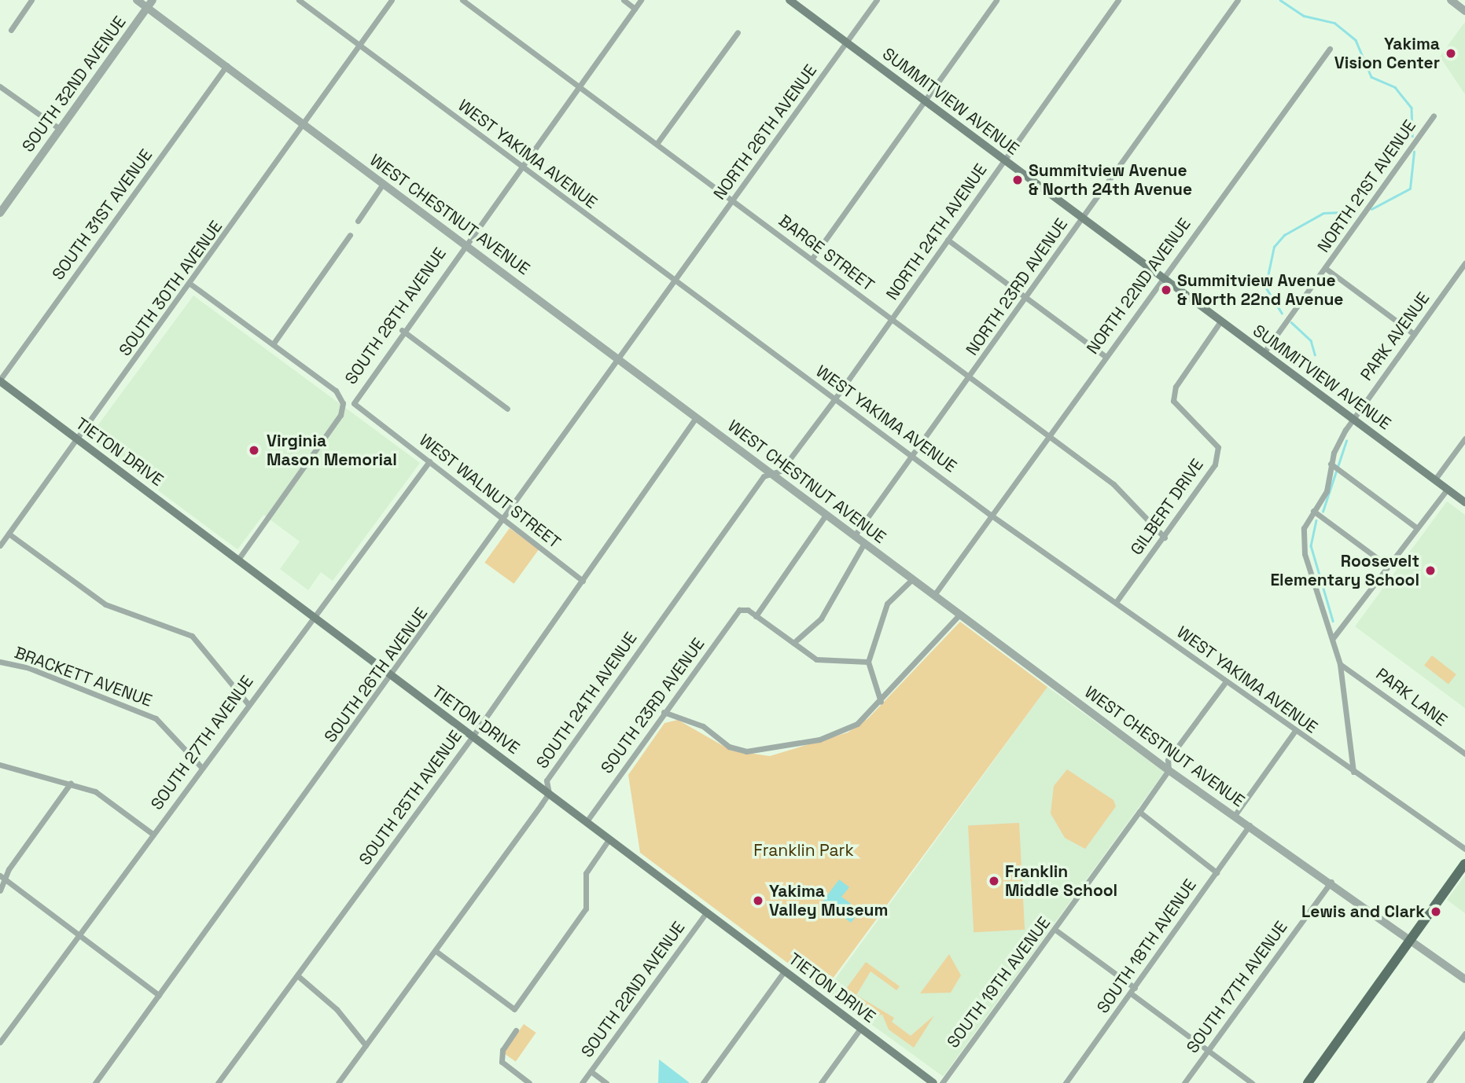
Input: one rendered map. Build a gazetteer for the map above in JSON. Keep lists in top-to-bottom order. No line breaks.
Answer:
{"streets":{"main road":["SUMMITVIEW AVENUE","TIETON DRIVE"],"street":["SOUTH 32ND AVENUE","NORTH 26TH AVENUE","WEST YAKIMA AVENUE","NORTH 21ST AVENUE","SOUTH 31ST AVENUE","WEST CHESTNUT AVENUE","NORTH 24TH AVENUE","BARGE STREET","NORTH 22ND AVENUE","NORTH 23RD AVENUE","SOUTH 30TH AVENUE","SOUTH 28TH AVENUE","PARK AVENUE","WEST WALNUT STREET","GILBERT DRIVE","SOUTH 26TH AVENUE","BRACKETT AVENUE","PARK LANE","SOUTH 24TH AVENUE","SOUTH 23RD AVENUE","SOUTH 27TH AVENUE","SOUTH 25TH AVENUE","SOUTH 18TH AVENUE","SOUTH 19TH AVENUE","SOUTH 17TH AVENUE","SOUTH 22ND AVENUE"]},"crossings":[["SOUTH 32ND AVENUE","WEST CHESTNUT AVENUE"],["SUMMITVIEW AVENUE","NORTH 26TH AVENUE"],["SUMMITVIEW AVENUE","NORTH 21ST AVENUE"],["SUMMITVIEW AVENUE","NORTH 24TH AVENUE"],["SUMMITVIEW AVENUE","NORTH 22ND AVENUE"],["SUMMITVIEW AVENUE","NORTH 23RD AVENUE"],["SUMMITVIEW AVENUE","PARK AVENUE"],["SUMMITVIEW AVENUE","GILBERT DRIVE"],["NORTH 26TH AVENUE","WEST YAKIMA AVENUE"],["NORTH 26TH AVENUE","BARGE STREET"],["NORTH 26TH AVENUE","SOUTH 26TH AVENUE"],["WEST YAKIMA AVENUE","NORTH 24TH AVENUE"],["WEST YAKIMA AVENUE","NORTH 22ND AVENUE"],["WEST YAKIMA AVENUE","NORTH 23RD AVENUE"],["WEST YAKIMA AVENUE","SOUTH 30TH AVENUE"],["WEST YAKIMA AVENUE","SOUTH 28TH AVENUE"],["WEST YAKIMA AVENUE","PARK AVENUE"],["WEST YAKIMA AVENUE","GILBERT DRIVE"],["WEST YAKIMA AVENUE","SOUTH 26TH AVENUE"],["WEST YAKIMA AVENUE","SOUTH 24TH AVENUE"],["WEST YAKIMA AVENUE","SOUTH 19TH AVENUE"],["SOUTH 31ST AVENUE","WEST CHESTNUT AVENUE"],["SOUTH 31ST AVENUE","TIETON DRIVE"],["WEST CHESTNUT AVENUE","SOUTH 30TH AVENUE"],["WEST CHESTNUT AVENUE","SOUTH 28TH AVENUE"],["WEST CHESTNUT AVENUE","SOUTH 26TH AVENUE"],["WEST CHESTNUT AVENUE","SOUTH 24TH AVENUE"],["WEST CHESTNUT AVENUE","SOUTH 25TH AVENUE"],["WEST CHESTNUT AVENUE","SOUTH 18TH AVENUE"],["WEST CHESTNUT AVENUE","SOUTH 19TH AVENUE"],["WEST CHESTNUT AVENUE","SOUTH 17TH AVENUE"],["NORTH 24TH AVENUE","BARGE STREET"],["NORTH 24TH AVENUE","SOUTH 24TH AVENUE"],["BARGE STREET","NORTH 22ND AVENUE"],["BARGE STREET","NORTH 23RD AVENUE"],["BARGE STREET","SOUTH 28TH AVENUE"],["BARGE STREET","GILBERT DRIVE"],["SOUTH 30TH AVENUE","TIETON DRIVE"],["SOUTH 28TH AVENUE","TIETON DRIVE"],["SOUTH 28TH AVENUE","WEST WALNUT STREET"],["PARK AVENUE","PARK LANE"],["TIETON DRIVE","SOUTH 26TH AVENUE"],["TIETON DRIVE","SOUTH 24TH AVENUE"],["TIETON DRIVE","SOUTH 23RD AVENUE"],["TIETON DRIVE","SOUTH 27TH AVENUE"],["TIETON DRIVE","SOUTH 25TH AVENUE"],["TIETON DRIVE","SOUTH 22ND AVENUE"],["WEST WALNUT STREET","SOUTH 26TH AVENUE"],["WEST WALNUT STREET","SOUTH 27TH AVENUE"],["WEST WALNUT STREET","SOUTH 25TH AVENUE"],["BRACKETT AVENUE","SOUTH 27TH AVENUE"]],"parks":["Franklin Park"],"places":["Yakima Vision Center","Summitview Avenue & North 24th Avenue","Summitview Avenue & North 22nd Avenue","Virginia Mason Memorial","Roosevelt Elementary School","Franklin Middle School","Yakima Valley Museum","Lewis and Clark"]}
